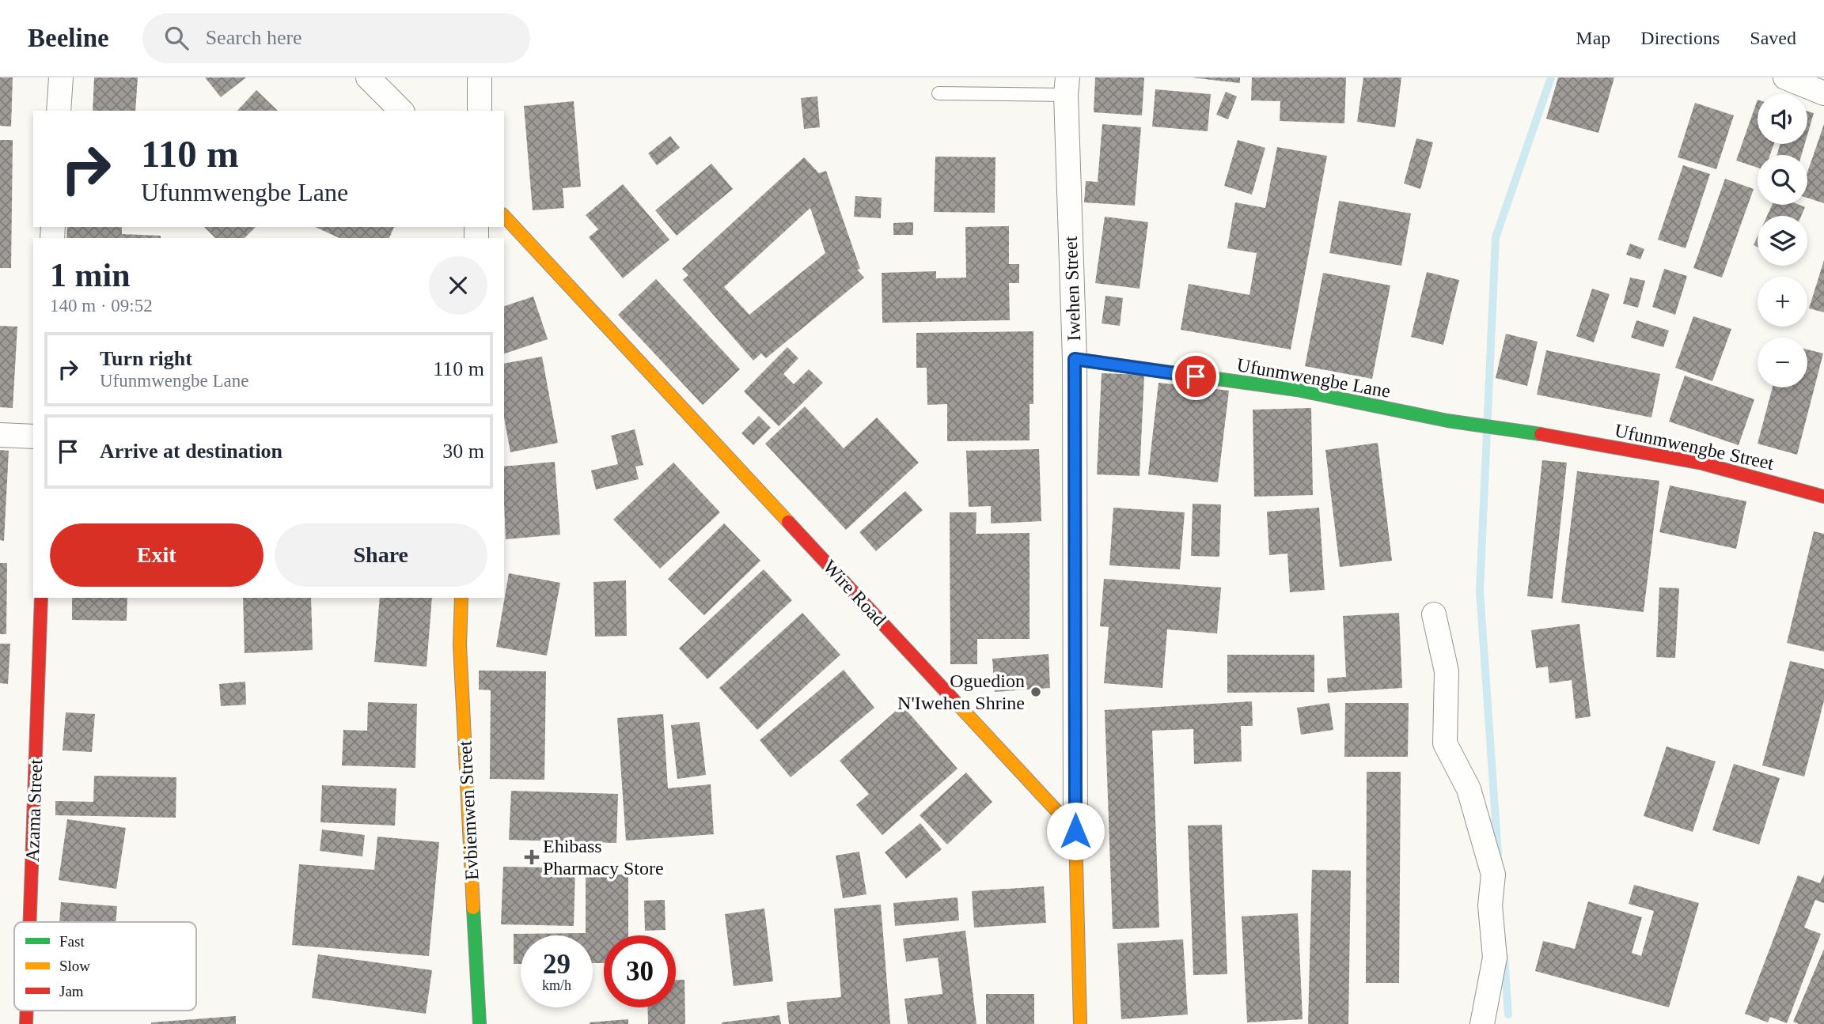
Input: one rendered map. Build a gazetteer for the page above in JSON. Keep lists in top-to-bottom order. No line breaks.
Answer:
{"streets":{"street":["Iwehen Street","Ufunmwengbe Lane","Ufunmwengbe Street","Wire Road","Azama Street","Evbiemwen Street"]},"crossings":[["Iwehen Street","Ufunmwengbe Lane"],["Iwehen Street","Wire Road"],["Ufunmwengbe Lane","Ufunmwengbe Street"]],"places":{"other":["Oguedion N'Iwehen Shrine"],"health":["Ehibass Pharmacy Store"]},"legend":["Fast","Slow","Jam"],"page":{"header":"Beeline","search":"Search here","nav":["Map","Directions","Saved"],"map_buttons":["+","−"],"turn":["110 m","Ufunmwengbe Lane"],"heading":["1 min","140 m · 09:52"],"list":[{"name":"Turn right","note":"Ufunmwengbe Lane","value":"110 m"},{"name":"Arrive at destination","value":"30 m"}],"buttons":["Exit","Share"],"speed":"29 km/h","limit":"30"}}
